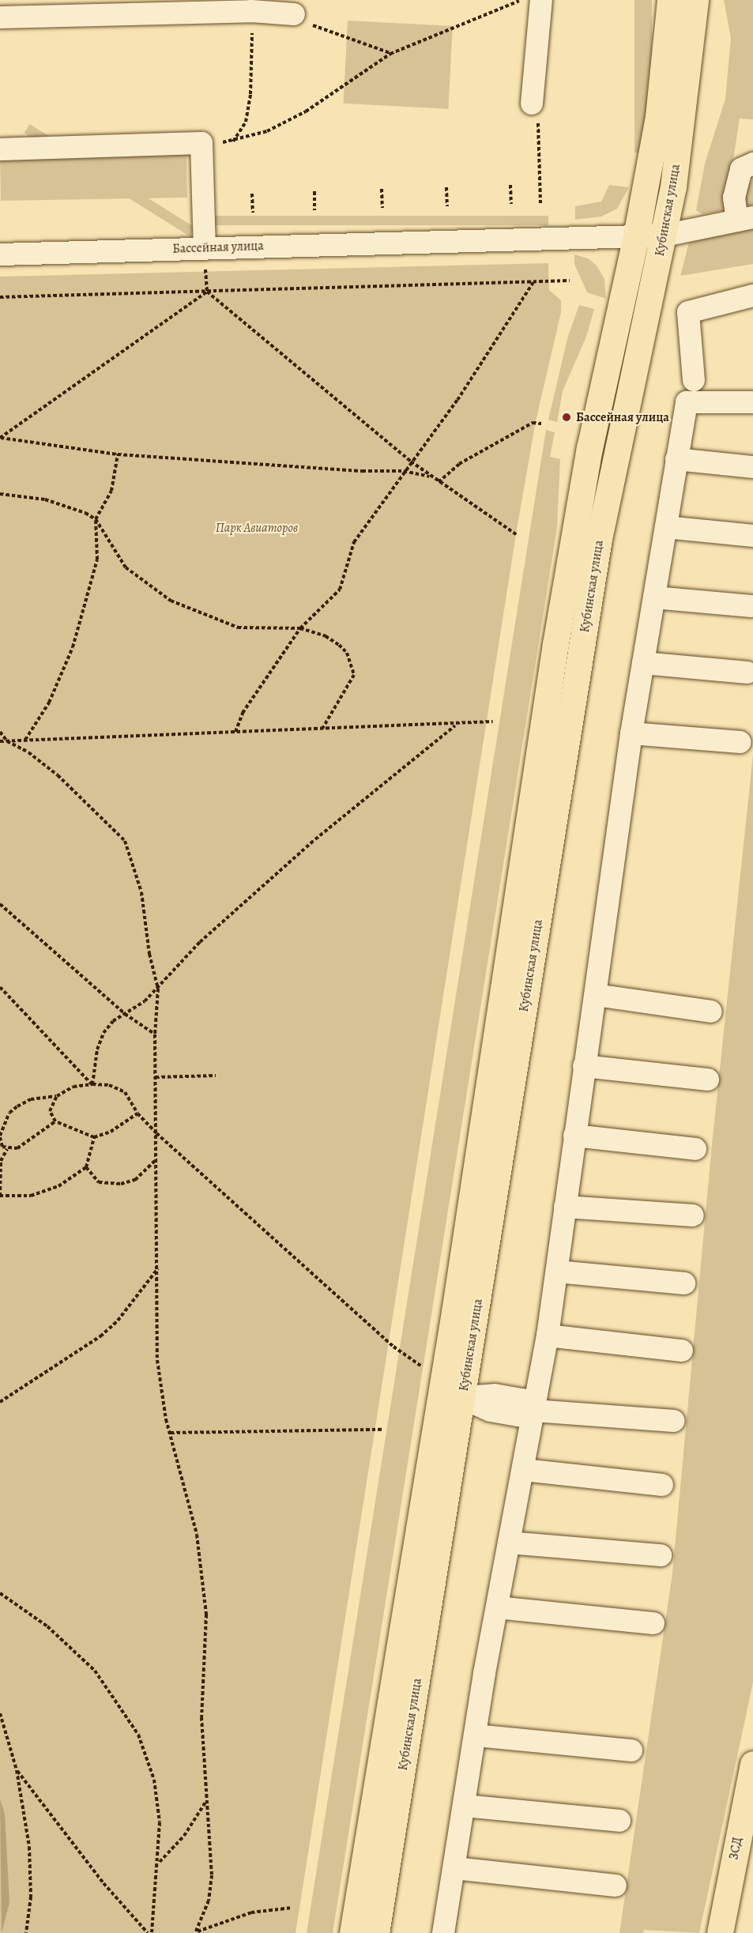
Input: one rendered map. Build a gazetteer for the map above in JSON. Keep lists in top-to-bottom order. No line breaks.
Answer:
{"streets":{"main road":["Кубинская улица","ЗСД"],"street":["Бассейная улица"]},"crossings":[["Кубинская улица","Бассейная улица"]],"parks":["Парк Авиаторов"],"places":["Бассейная улица"]}
